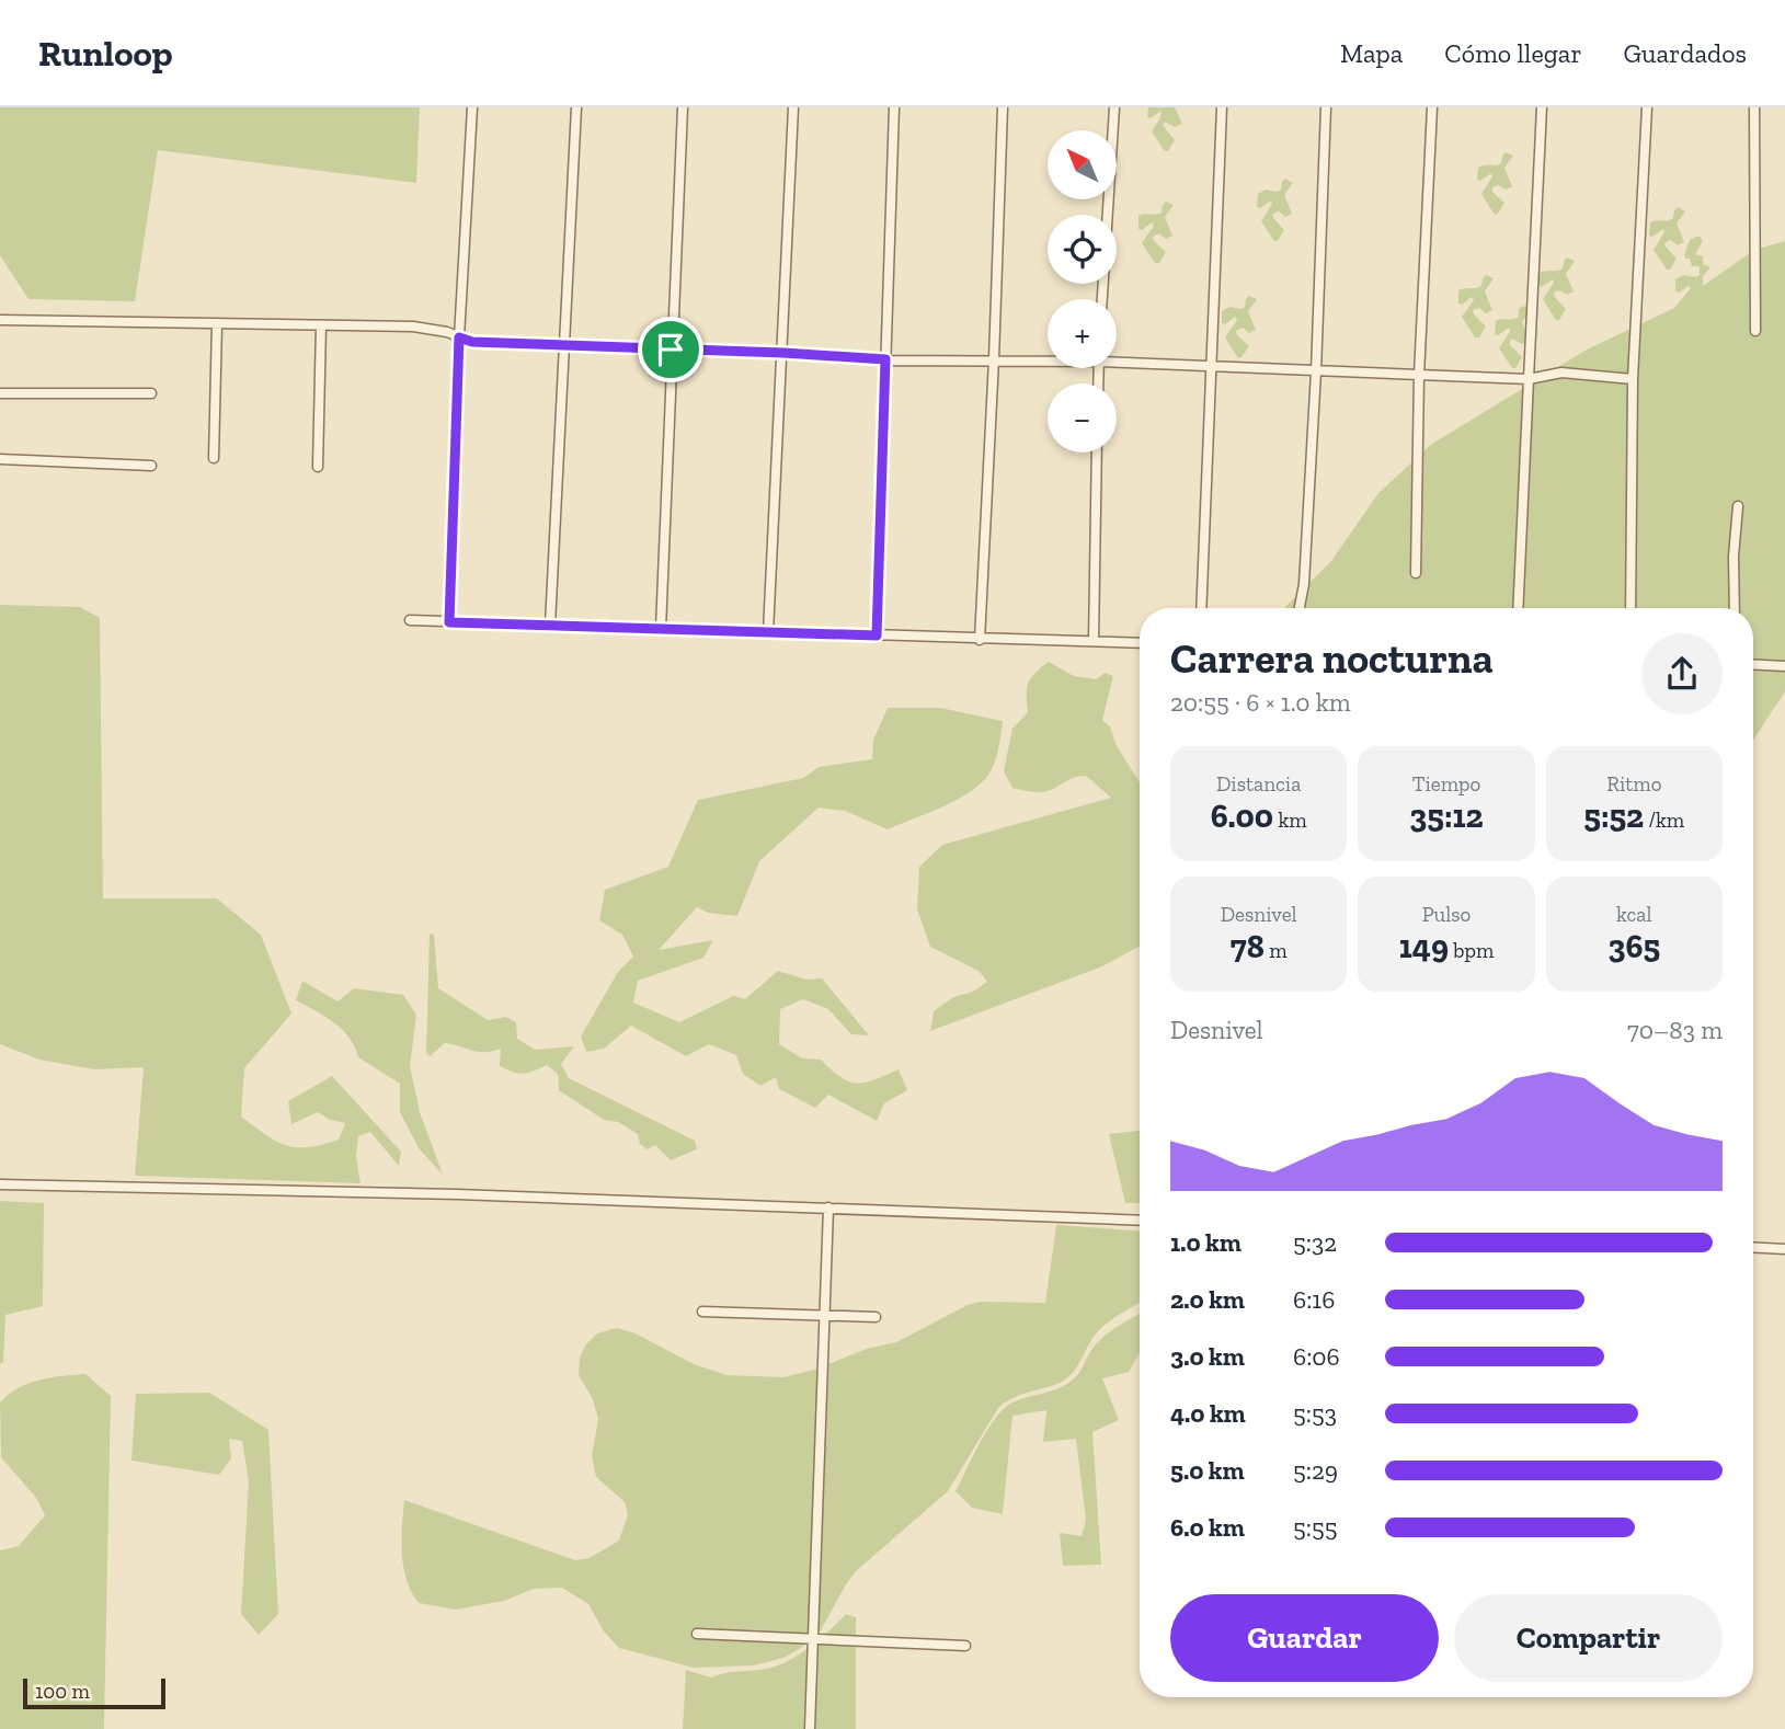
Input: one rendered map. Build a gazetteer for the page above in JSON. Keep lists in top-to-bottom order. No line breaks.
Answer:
{"scale_bar":"100 m","north":"top left","page":{"header":"Runloop","nav":["Mapa","Cómo llegar","Guardados"],"map_buttons":["+","−"],"heading":["Carrera nocturna","20:55 · 6 × 1.0 km"],"stats":[["Distancia","6.00 km"],["Tiempo","35:12"],["Ritmo","5:52 /km"],["Desnivel","78 m"],["Pulso","149 bpm"],["kcal","365"]],"chart":["Desnivel","70–83 m"],"list":[{"name":"1.0 km","note":"5:32"},{"name":"2.0 km","note":"6:16"},{"name":"3.0 km","note":"6:06"},{"name":"4.0 km","note":"5:53"},{"name":"5.0 km","note":"5:29"},{"name":"6.0 km","note":"5:55"}],"buttons":["Guardar","Compartir"],"scale":"100 m"}}
